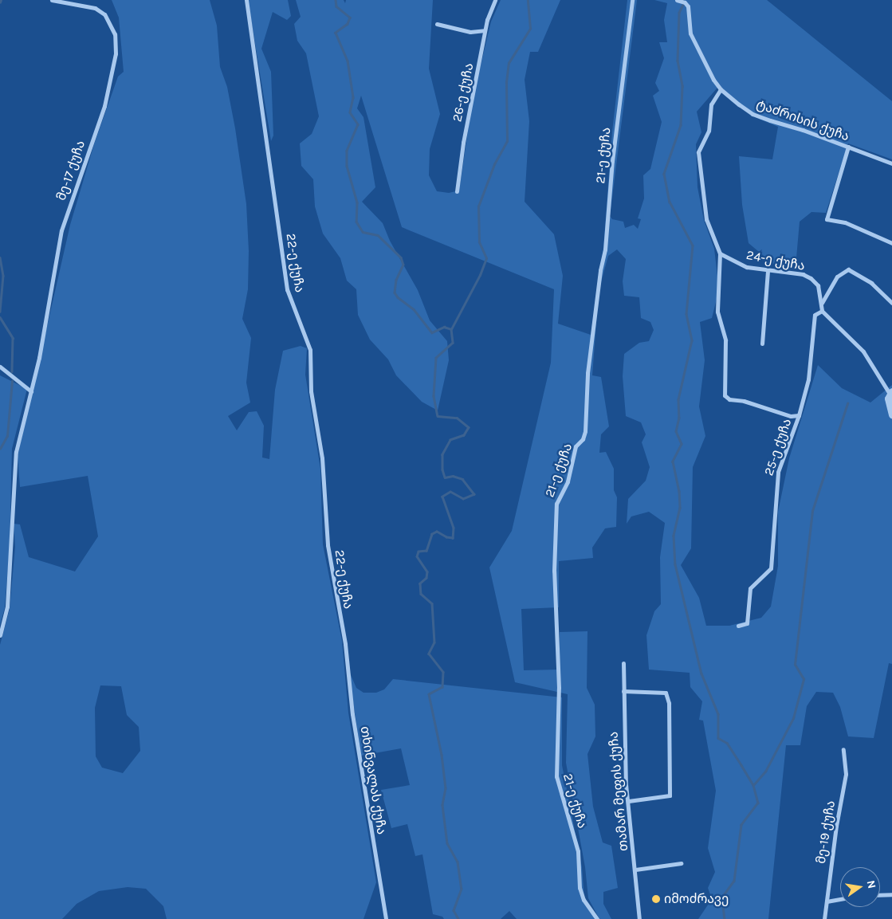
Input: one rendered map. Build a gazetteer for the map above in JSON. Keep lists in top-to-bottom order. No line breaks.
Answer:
{"streets":{"street":["26-ე ქუჩა","ტაძრისის ქუჩა","21-ე ქუჩა","მე-17 ქუჩა","24-ე ქუჩა","22-ე ქუჩა","25-ე ქუჩა","თხინვალას ქუჩა","თამარ მეფის ქუჩა","მე-19 ქუჩა"]},"crossings":[["24-ე ქუჩა","25-ე ქუჩა"],["22-ე ქუჩა","თხინვალას ქუჩა"]],"places":["იმოძრავე"],"north":"right"}
